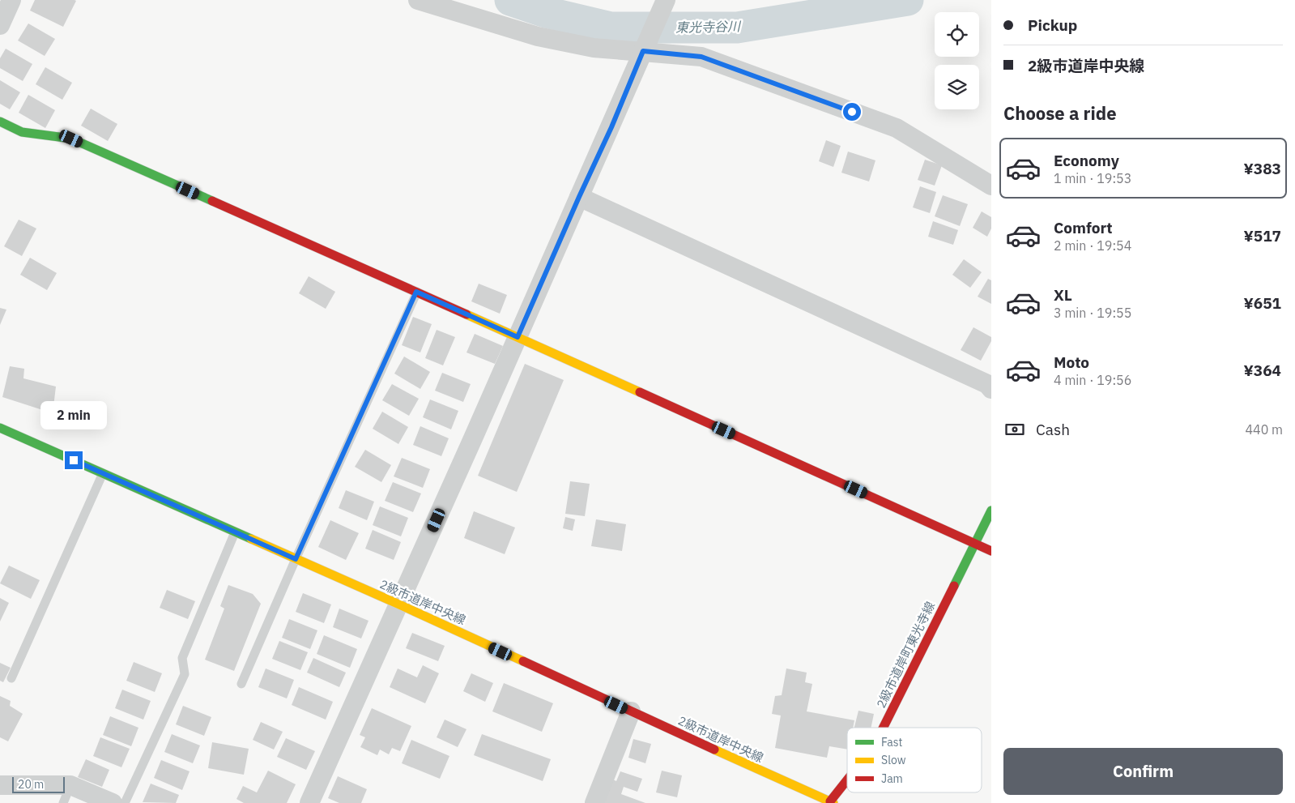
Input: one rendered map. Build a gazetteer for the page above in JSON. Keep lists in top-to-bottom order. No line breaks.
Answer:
{"streets":{"street":["2級市道岸中央線","2級市道岸町東光寺線"]},"crossings":[["2級市道岸中央線","2級市道岸町東光寺線"]],"water":["東光寺谷川"],"legend":["Fast","Slow","Jam"],"scale_bar":"20 m","page":{"banner":["Pickup","2級市道岸中央線"],"heading":"Choose a ride","list":[{"name":"Economy","note":"1 min · 19:53","value":"¥383"},{"name":"Comfort","note":"2 min · 19:54","value":"¥517"},{"name":"XL","note":"3 min · 19:55","value":"¥651"},{"name":"Moto","note":"4 min · 19:56","value":"¥364"}],"bubble":"2 min","pay":["Cash","440 m"],"buttons":"Confirm","scale":"20 m"}}
